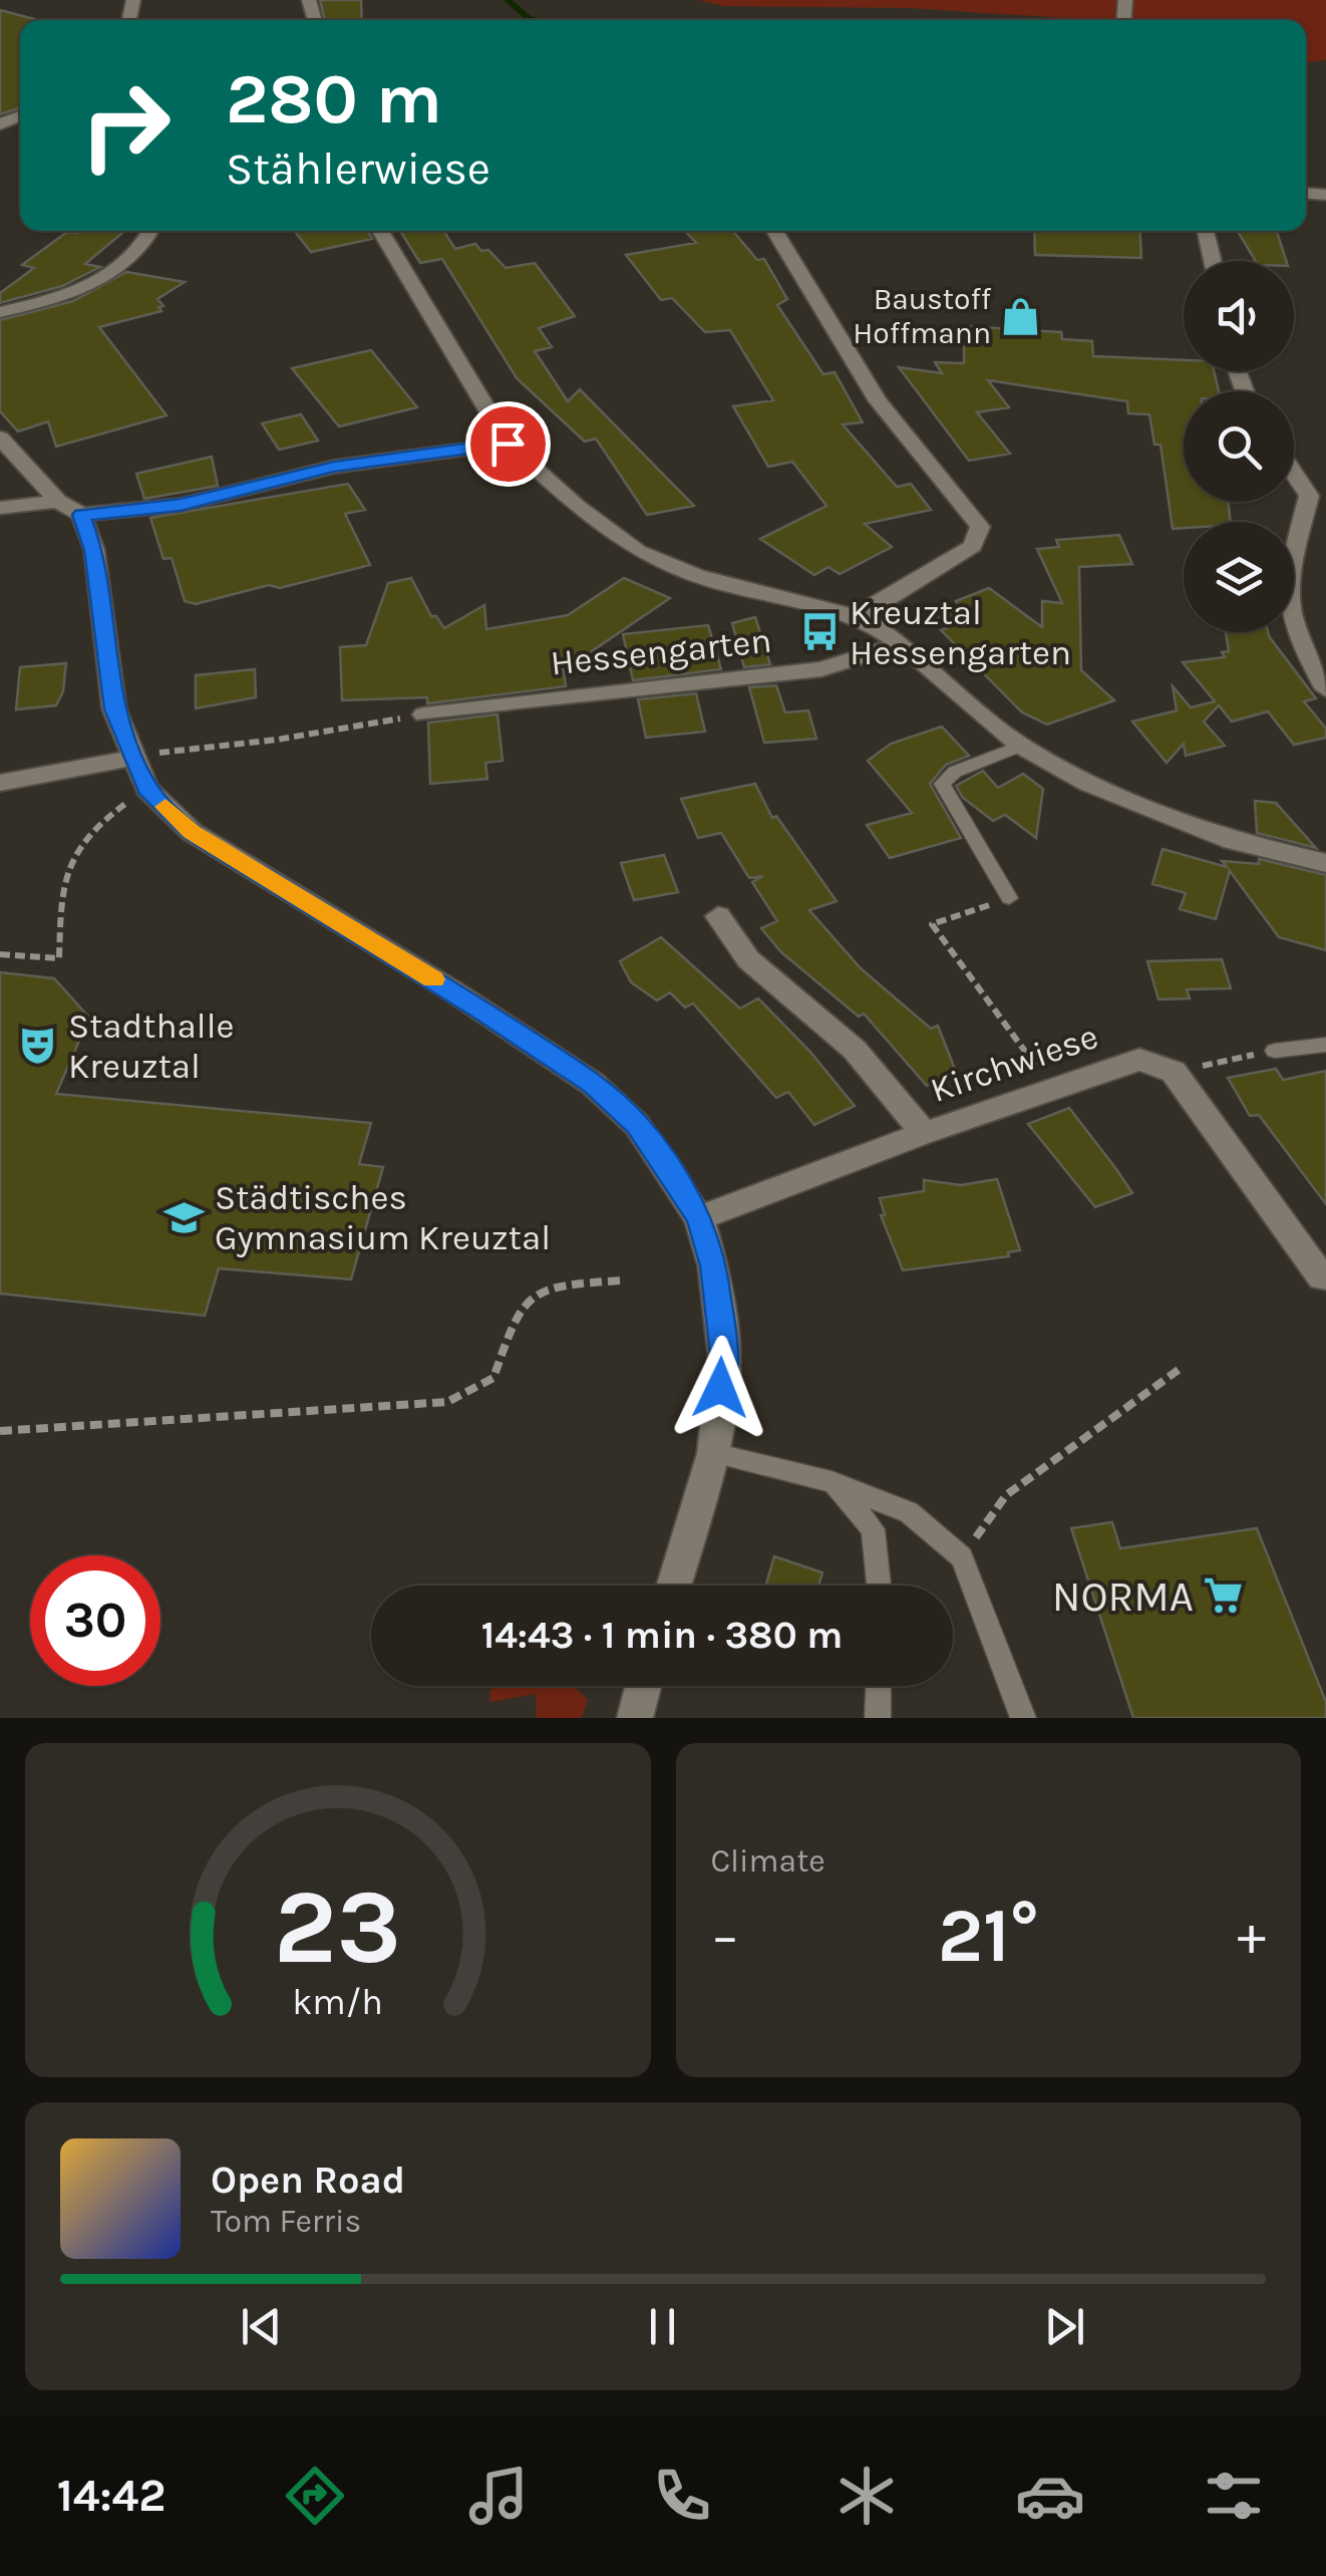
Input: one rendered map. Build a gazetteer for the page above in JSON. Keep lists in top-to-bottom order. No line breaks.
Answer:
{"streets":{"street":["Hessengarten","Kirchwiese"]},"places":{"shop":["Baustoff Hoffmann"],"bus stop":["Kreuztal Hessengarten"],"theatre":["Stadthalle Kreuztal"],"school or university":["Städtisches Gymnasium Kreuztal"],"supermarket":["NORMA"]},"page":{"turn":["280 m","Stählerwiese"],"limit":"30","trip":"14:43 · 1 min · 380 m","tile":"Climate","heat":["−","21°","+"],"song":["Open Road","Tom Ferris"],"tabs":"14:42","gauge":["23","km/h"]}}
